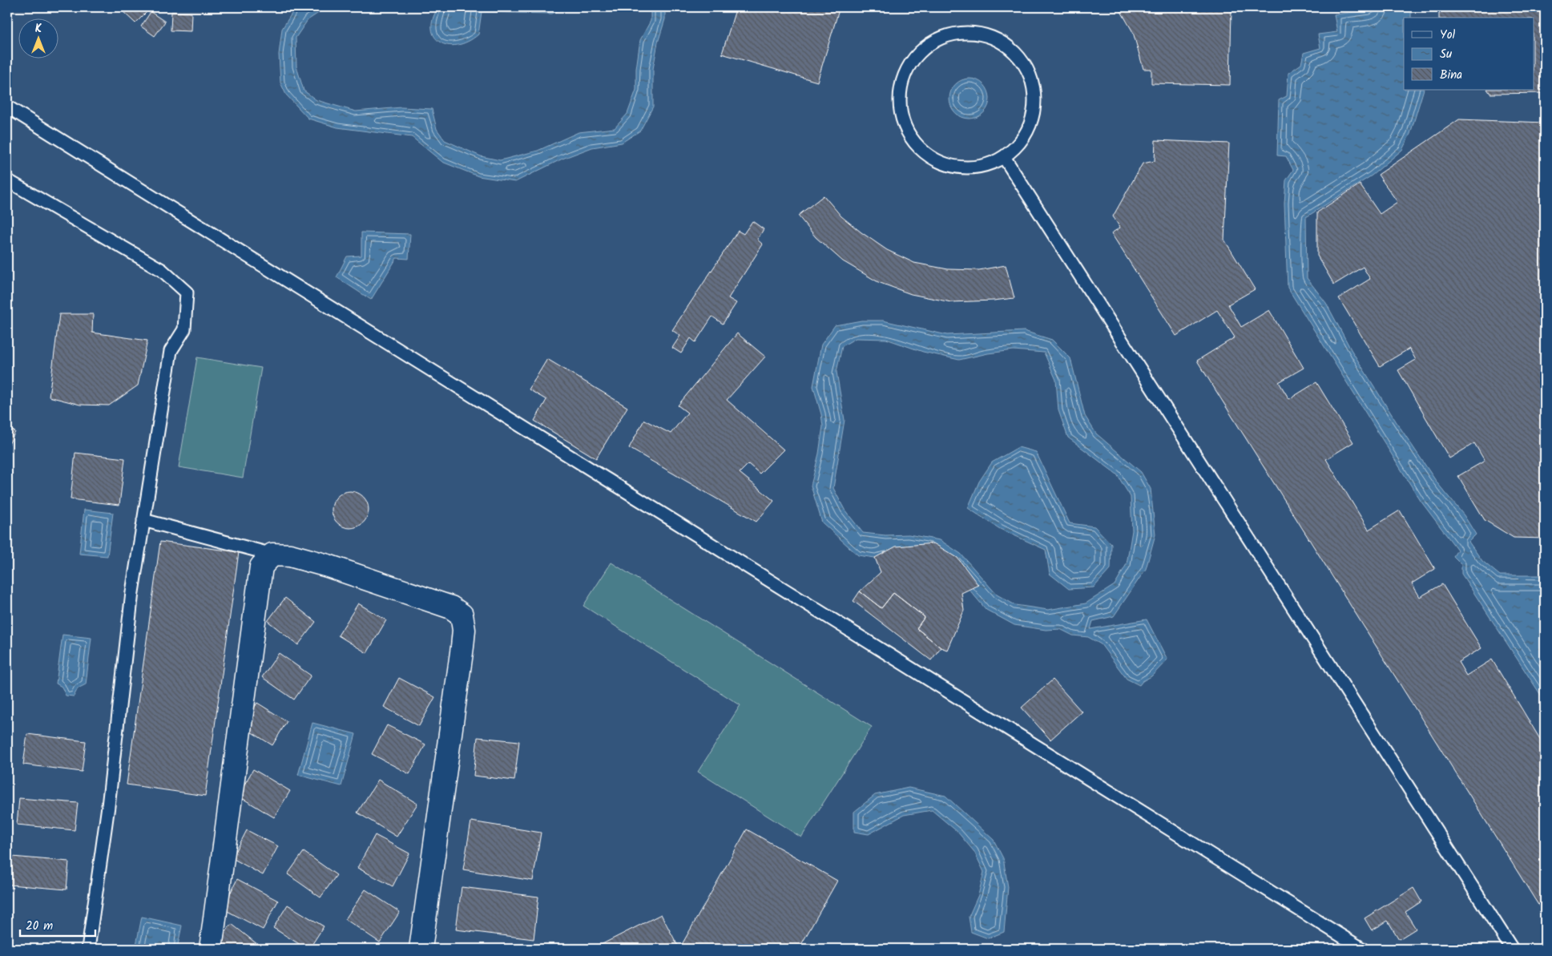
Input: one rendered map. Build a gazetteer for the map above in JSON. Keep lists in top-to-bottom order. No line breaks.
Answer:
{"legend":["Yol","Su","Bina"],"scale_bar":"20 m","north":"top"}
